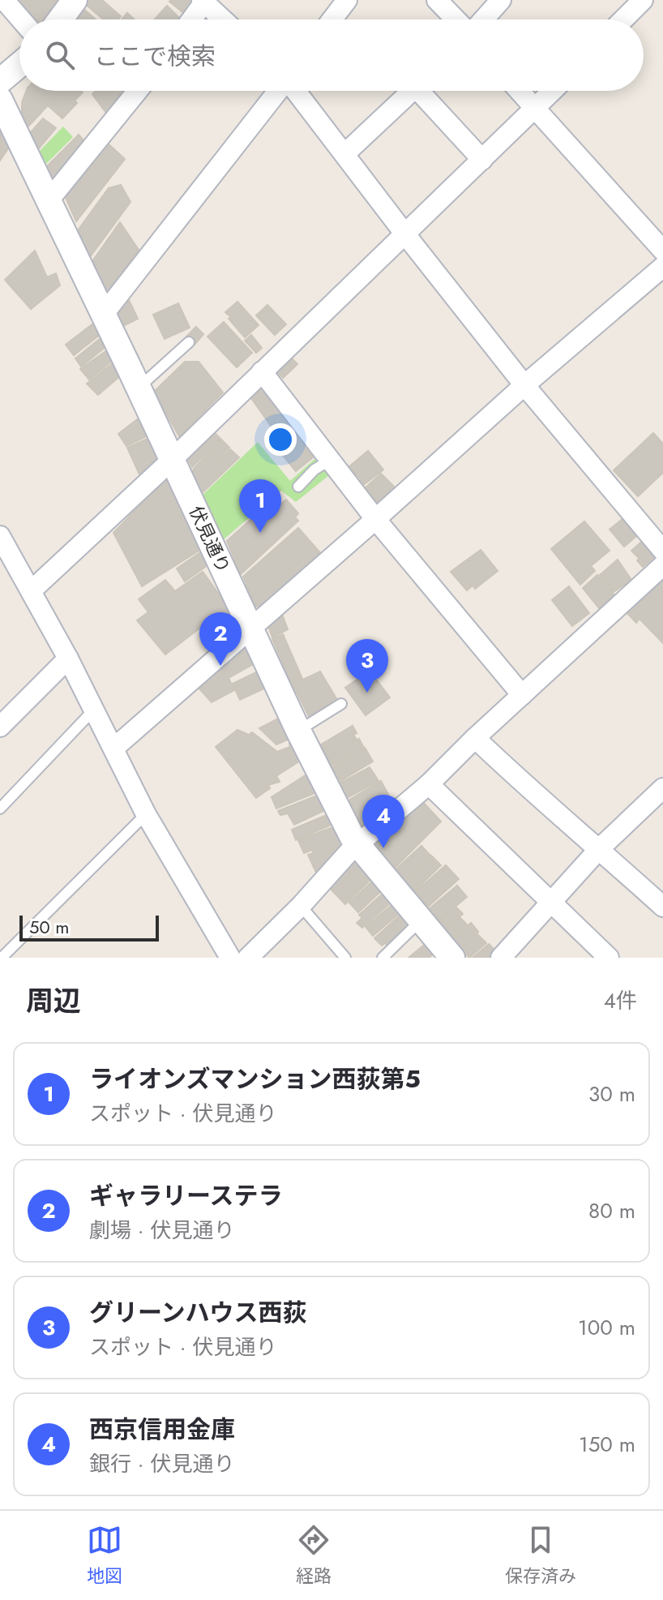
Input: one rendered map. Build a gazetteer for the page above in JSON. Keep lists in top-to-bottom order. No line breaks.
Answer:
{"streets":{"street":["伏見通り"]},"scale_bar":"50 m","page":{"search":"ここで検索","pins":["1","2","3","4"],"scale":"50 m","heading":["周辺","4件"],"list":[{"mark":"1","name":"ライオンズマンション西荻第5","note":"スポット · 伏見通り","value":"30 m"},{"mark":"2","name":"ギャラリーステラ","note":"劇場 · 伏見通り","value":"80 m"},{"mark":"3","name":"グリーンハウス西荻","note":"スポット · 伏見通り","value":"100 m"},{"mark":"4","name":"西京信用金庫","note":"銀行 · 伏見通り","value":"150 m"}],"nav":["地図","経路","保存済み"]}}
